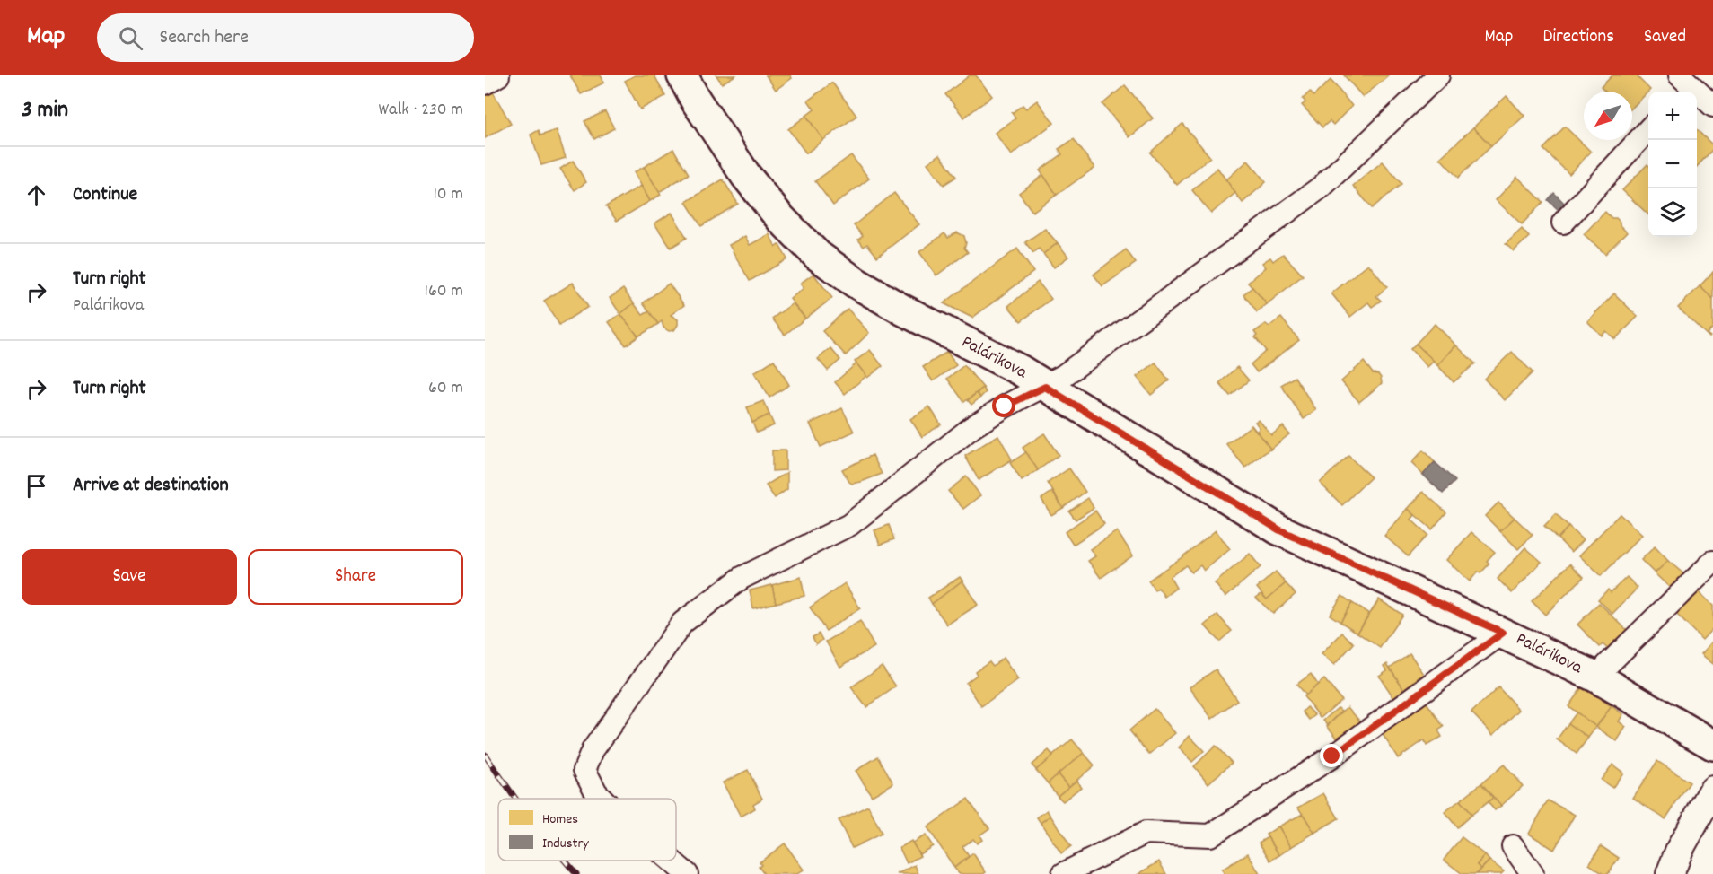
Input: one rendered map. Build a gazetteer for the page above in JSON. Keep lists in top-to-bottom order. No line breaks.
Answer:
{"streets":{"main road":["Palárikova"]},"legend":["Homes","Industry"],"north":"bottom left","page":{"header":"Map","search":"Search here","nav":["Map","Directions","Saved"],"heading":["3 min","Walk · 230 m"],"map_buttons":["+","−"],"list":[["Continue","10 m"],["Turn right","Palárikova","160 m"],["Turn right","60 m"],"Arrive at destination"],"buttons":["Save","Share"]}}
